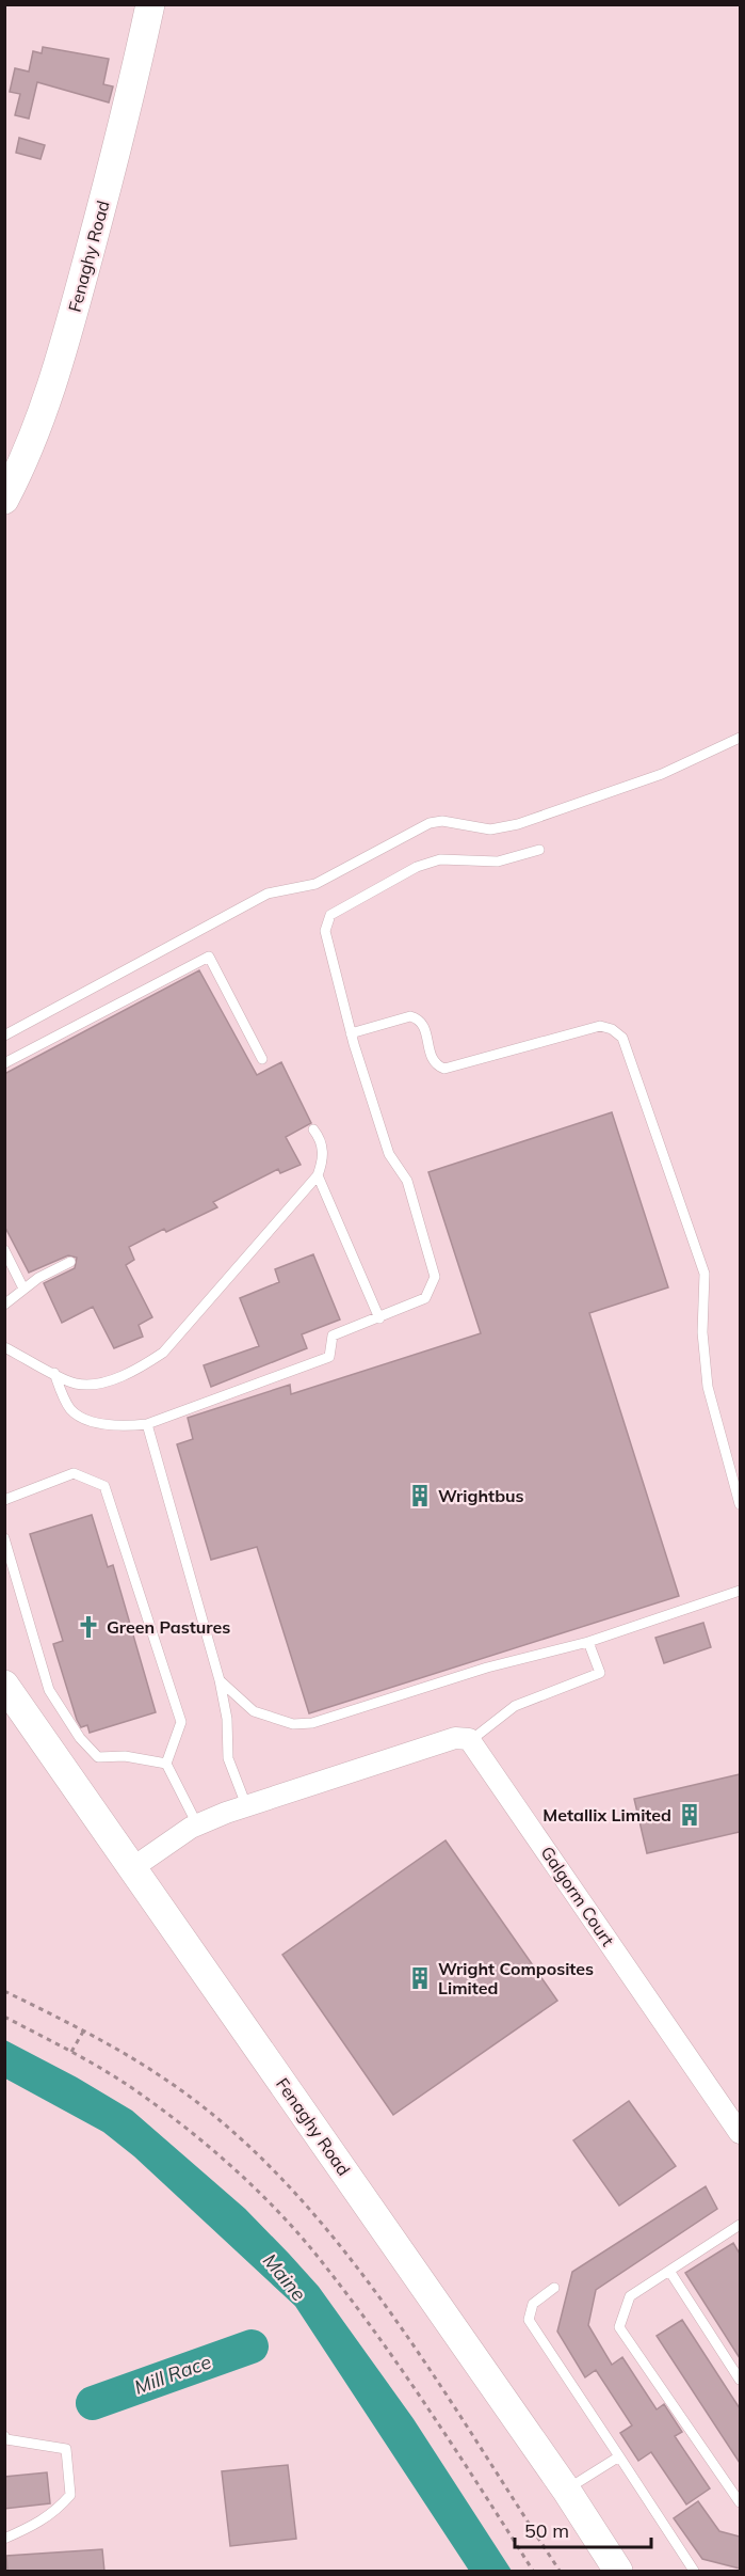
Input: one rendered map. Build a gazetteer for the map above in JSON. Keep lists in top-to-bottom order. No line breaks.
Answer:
{"streets":{"street":["Fenaghy Road","Galgorm Court"]},"water":["Maine","Mill Race"],"places":{"building":["Wrightbus","Metallix Limited","Wright Composites Limited"],"church":["Green Pastures"]},"scale_bar":"50 m"}
